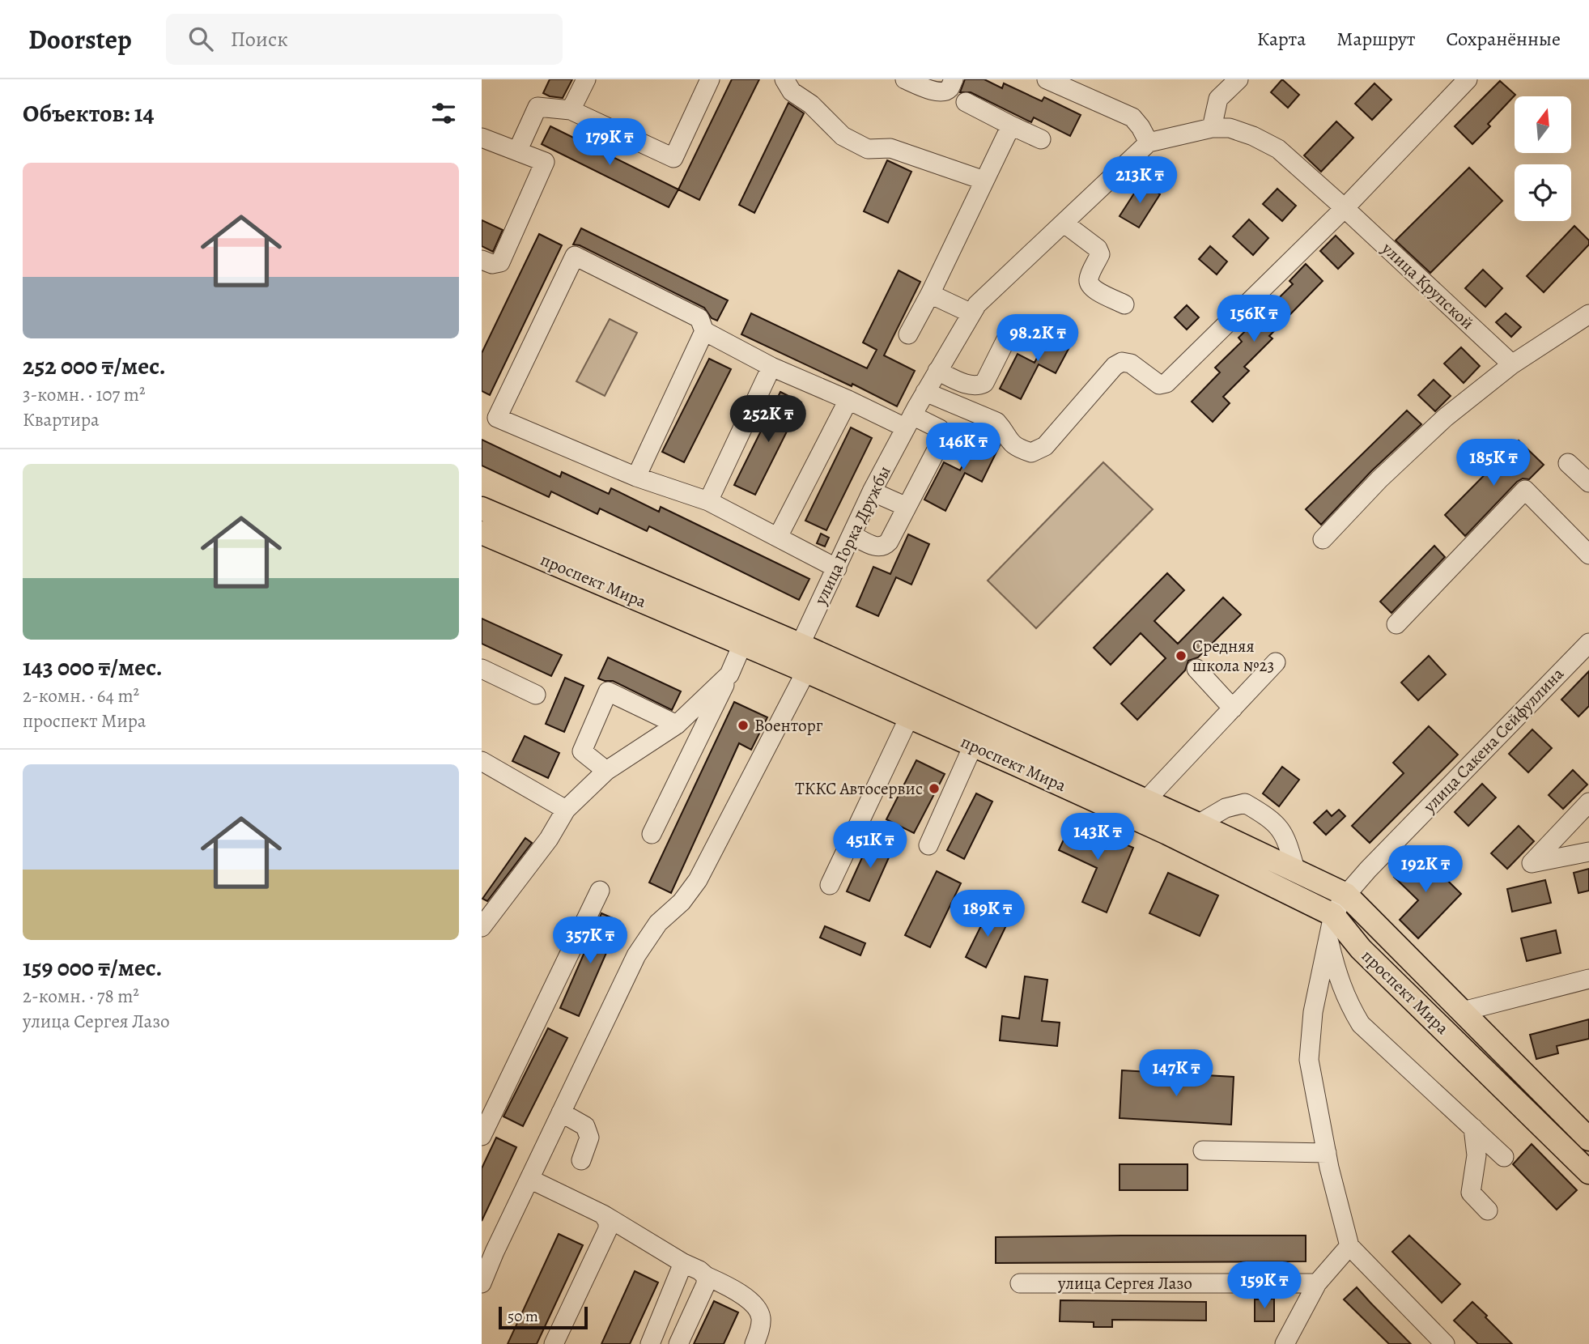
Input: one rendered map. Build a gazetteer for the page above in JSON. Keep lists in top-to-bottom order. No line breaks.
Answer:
{"streets":{"main road":["проспект Мира"],"street":["улица Крупской","улица Горка Дружбы","улица Сакена Сейфуллина","улица Сергея Лазо"]},"crossings":[["улица Горка Дружбы","проспект Мира"],["проспект Мира","улица Сакена Сейфуллина"]],"places":["Средняя школа №23","Военторг","ТККС Автосервис"],"scale_bar":"50 m","north":"top","page":{"header":"Doorstep","search":"Поиск","nav":["Карта","Маршрут","Сохранённые"],"heading":"Объектов: 14","price":["179K ₸","213K ₸","156K ₸","98.2K ₸","252K ₸","146K ₸","185K ₸","143K ₸","451K ₸","192K ₸","189K ₸","357K ₸","147K ₸","159K ₸"],"list":[{"name":"252 000 ₸/мес.","note":"3-комн. · 107 m² · Квартира"},{"name":"143 000 ₸/мес.","note":"2-комн. · 64 m² · проспект Мира"},{"name":"159 000 ₸/мес.","note":"2-комн. · 78 m² · улица Сергея Лазо"}],"scale":"50 m"}}
